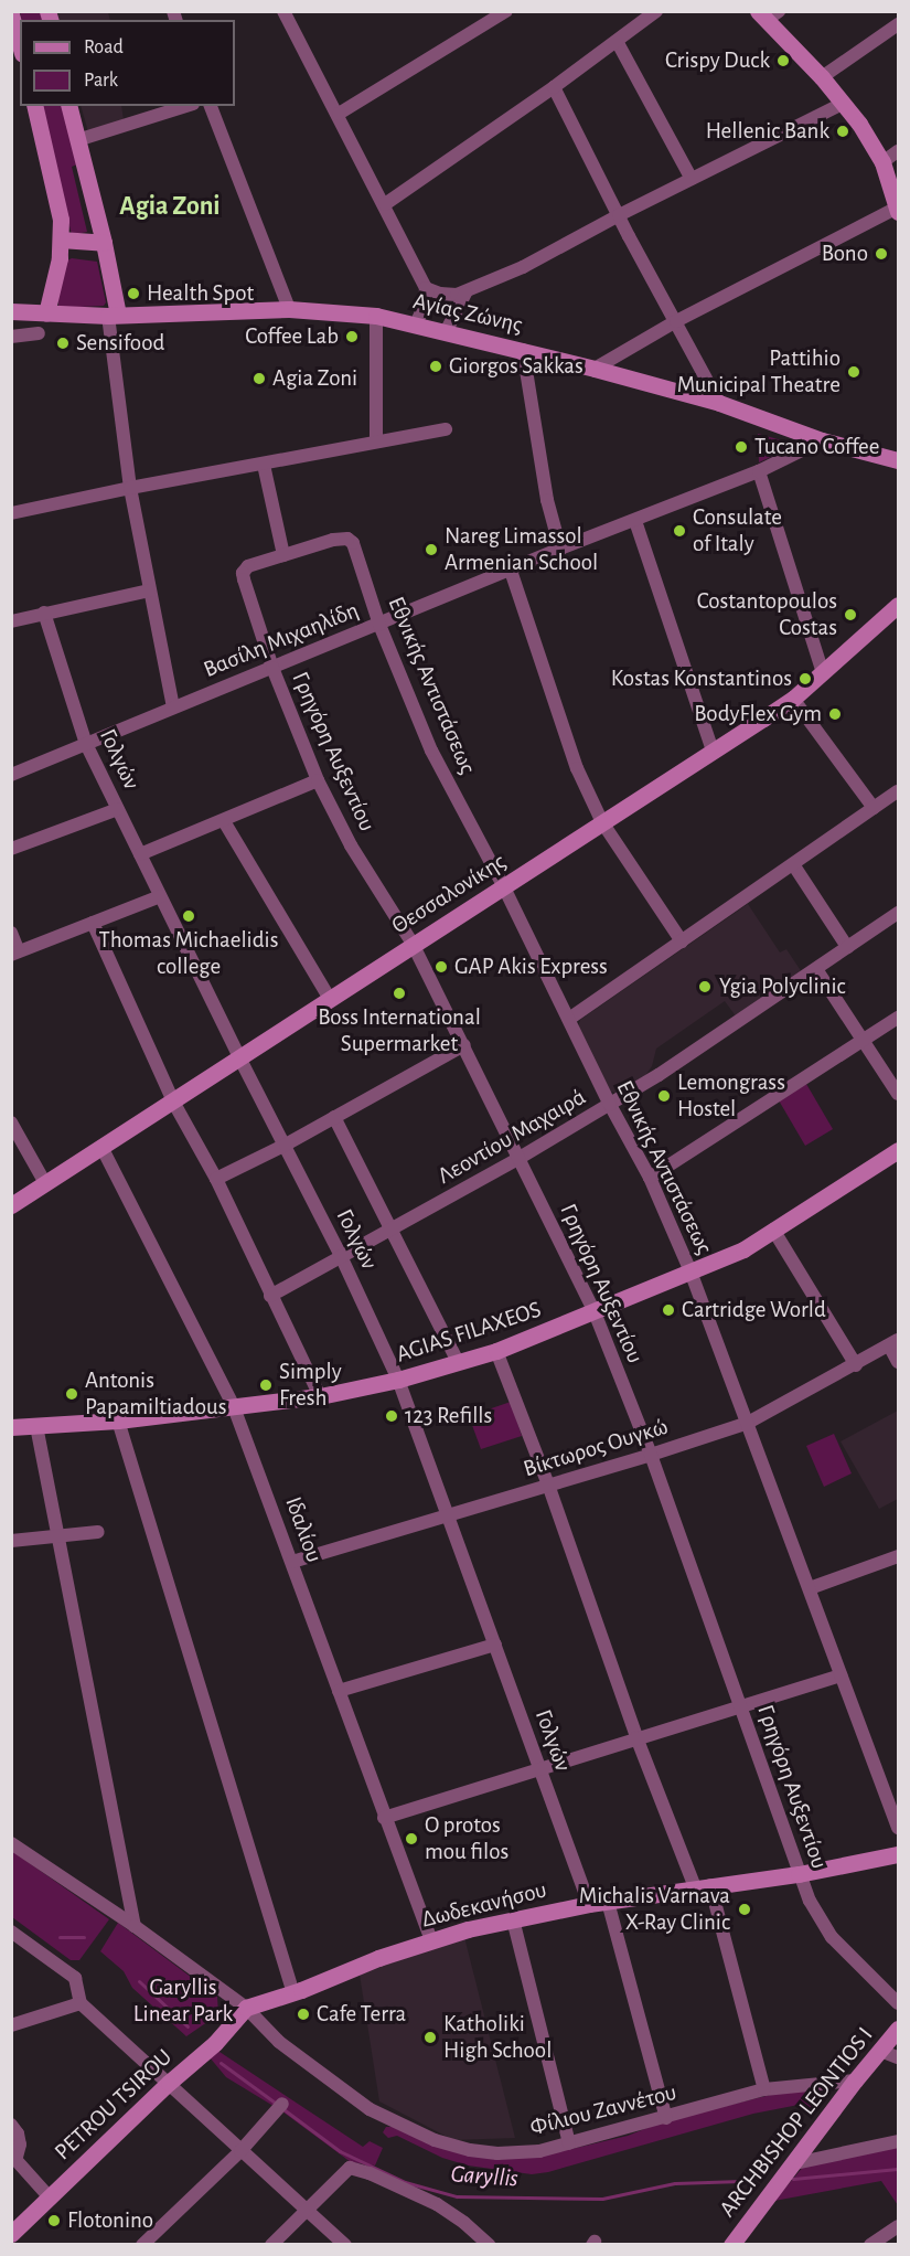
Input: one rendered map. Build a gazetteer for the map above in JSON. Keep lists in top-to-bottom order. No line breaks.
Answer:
{"streets":{"street":["Αγίας Ζώνης","Βασίλη Μιχαηλίδη","Εθνικής Αντιστάσεως","Γρηγόρη Αυξεντίου","Γολγών","Θεσσαλονίκης","Λεοντίου Μαχαιρά","AGIAS FILAXEOS","Βίκτωρος Ουγκώ","Ιδαλίου","Δωδεκανήσου","PETROU TSIROU","Φίλιου Ζαννέτου","ARCHBISHOP LEONTIOS I"]},"crossings":[["Αγίας Ζώνης","Βασίλη Μιχαηλίδη"],["Βασίλη Μιχαηλίδη","Εθνικής Αντιστάσεως"],["Βασίλη Μιχαηλίδη","Γρηγόρη Αυξεντίου"],["Βασίλη Μιχαηλίδη","Γολγών"],["Εθνικής Αντιστάσεως","Γρηγόρη Αυξεντίου"],["Εθνικής Αντιστάσεως","Θεσσαλονίκης"],["Εθνικής Αντιστάσεως","Λεοντίου Μαχαιρά"],["Εθνικής Αντιστάσεως","AGIAS FILAXEOS"],["Εθνικής Αντιστάσεως","Βίκτωρος Ουγκώ"],["Γρηγόρη Αυξεντίου","Θεσσαλονίκης"],["Γρηγόρη Αυξεντίου","Λεοντίου Μαχαιρά"],["Γρηγόρη Αυξεντίου","AGIAS FILAXEOS"],["Γρηγόρη Αυξεντίου","Βίκτωρος Ουγκώ"],["Γρηγόρη Αυξεντίου","Δωδεκανήσου"],["Γολγών","Θεσσαλονίκης"],["Γολγών","Λεοντίου Μαχαιρά"],["Γολγών","AGIAS FILAXEOS"],["Γολγών","Βίκτωρος Ουγκώ"],["Γολγών","Δωδεκανήσου"],["Θεσσαλονίκης","Ιδαλίου"],["AGIAS FILAXEOS","Ιδαλίου"],["Βίκτωρος Ουγκώ","Ιδαλίου"],["Ιδαλίου","Δωδεκανήσου"],["Δωδεκανήσου","PETROU TSIROU"],["Δωδεκανήσου","Φίλιου Ζαννέτου"],["PETROU TSIROU","Φίλιου Ζαννέτου"],["Φίλιου Ζαννέτου","ARCHBISHOP LEONTIOS I"]],"districts":["Agia Zoni"],"water":["Garyllis"],"parks":["Garyllis Linear Park"],"places":["Crispy Duck","Hellenic Bank","Bono","Health Spot","Coffee Lab","Sensifood","Giorgos Sakkas","Pattihio Municipal Theatre","Agia Zoni","Tucano Coffee","Consulate of Italy","Nareg Limassol Armenian School","Costantopoulos Costas","Kostas Konstantinos","BodyFlex Gym","Thomas Michaelidis college","GAP Akis Express","Ygia Polyclinic","Boss International Supermarket","Lemongrass Hostel","Cartridge World","Simply Fresh","Antonis Papamiltiadous","123 Refills","O protos mou filos","Michalis Varnava X-Ray Clinic","Cafe Terra","Katholiki High School","Flotonino"],"legend":["Road","Park"]}
